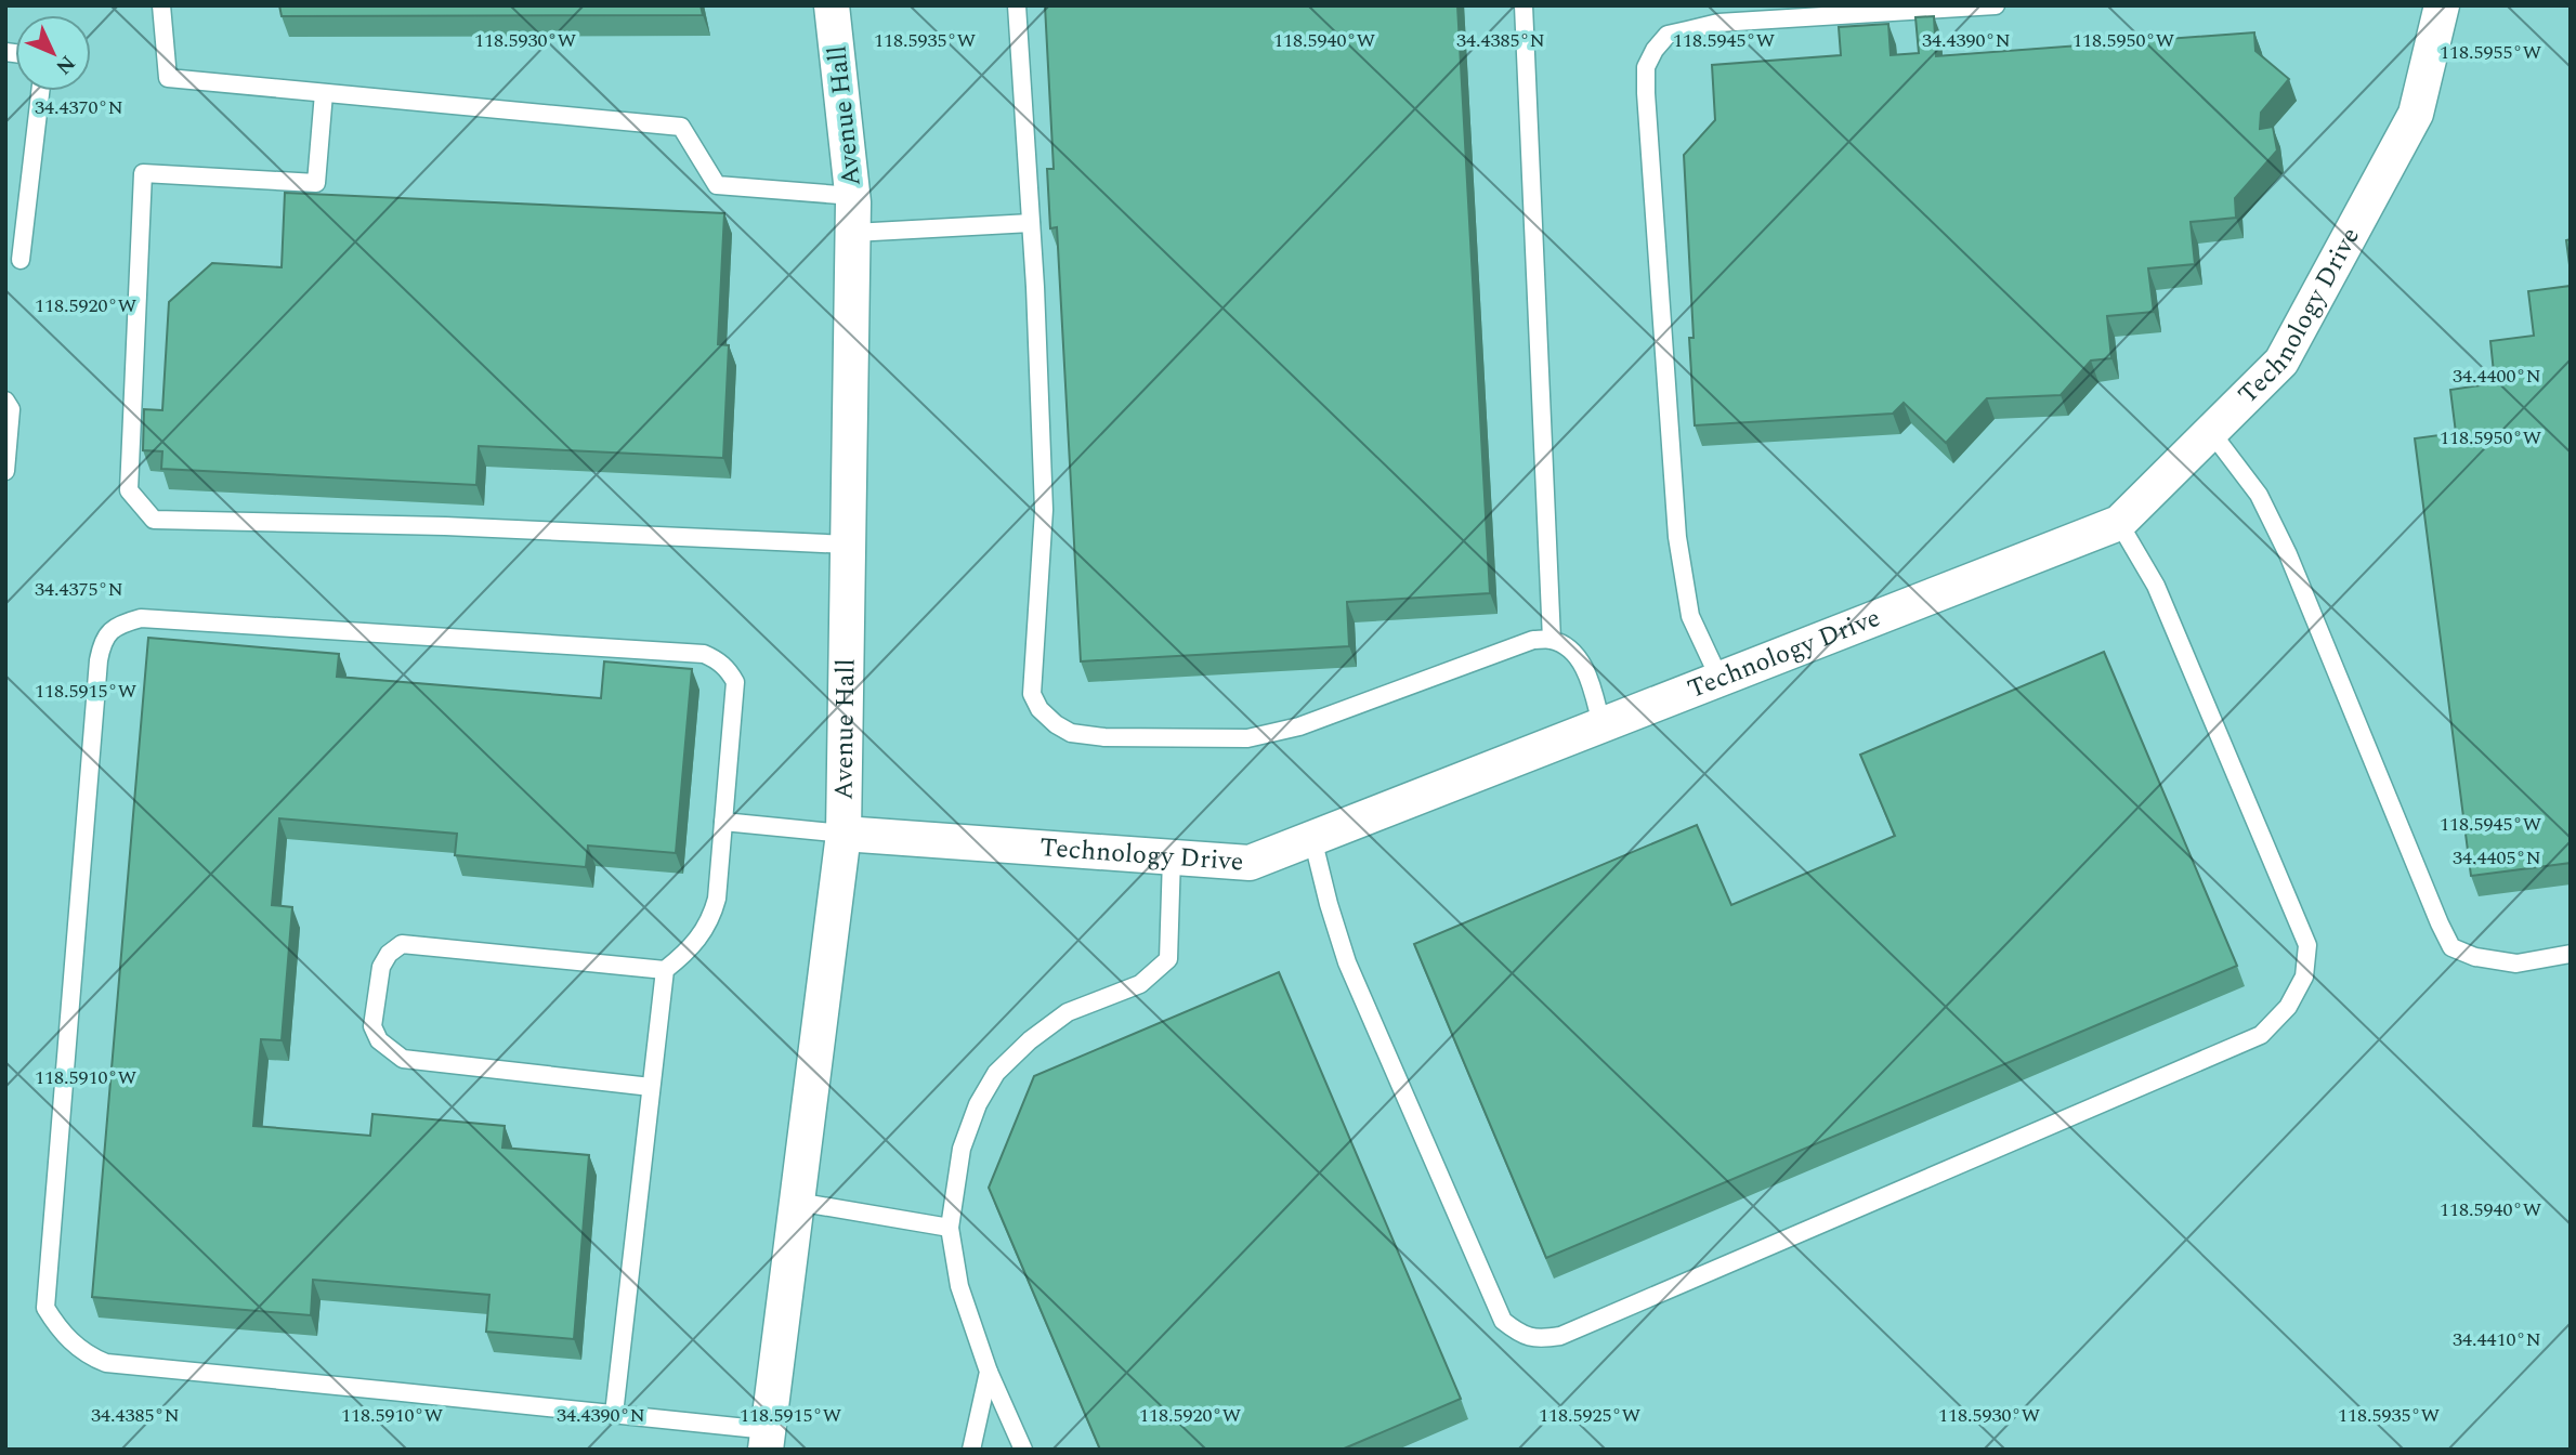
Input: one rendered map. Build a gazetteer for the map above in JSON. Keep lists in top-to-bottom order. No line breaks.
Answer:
{"streets":{"street":["Avenue Hall","Technology Drive"]},"crossings":[["Avenue Hall","Technology Drive"]],"north":"bottom right","coordinates":["118.5930°W","118.5935°W","118.5940°W","118.5945°W","118.5950°W","34.4390°N","34.4385°N","118.5955°W","34.4370°N","118.5920°W","34.4400°N","34.4375°N","118.5915°W","34.4405°N","118.5910°W","34.4410°N","118.5925°W"]}
